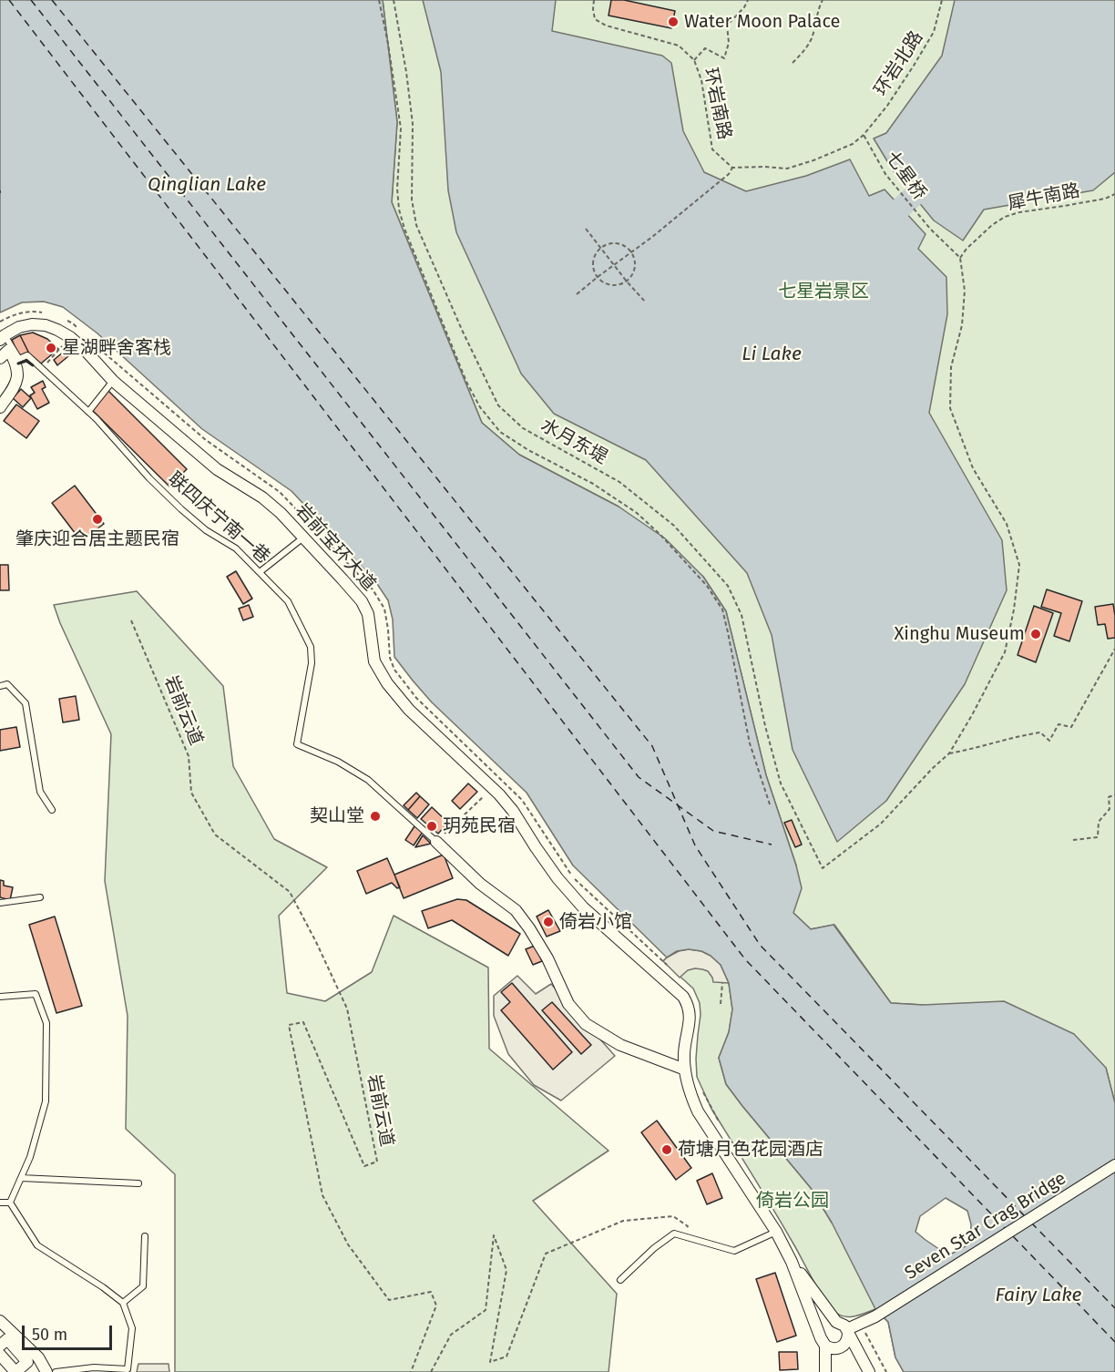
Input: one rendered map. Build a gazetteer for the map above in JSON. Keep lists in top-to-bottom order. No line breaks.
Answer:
{"streets":{"street":["岩前宝环大道","Seven Star Crag Bridge"],"lane":["联四庆宁南一巷"],"path":["环岩北路","环岩南路","七星桥","犀牛南路","水月东堤","岩前云道"]},"crossings":[["环岩北路","七星桥"],["七星桥","犀牛南路"],["联四庆宁南一巷","岩前宝环大道"]],"water":["Qinglian Lake","Li Lake","Fairy Lake"],"parks":["七星岩景区","倚岩公园"],"places":["Water Moon Palace","星湖畔舍客栈","肇庆迎合居主题民宿","Xinghu Museum","契山堂","玥苑民宿","倚岩小馆","荷塘月色花园酒店"],"scale_bar":"50 m"}
